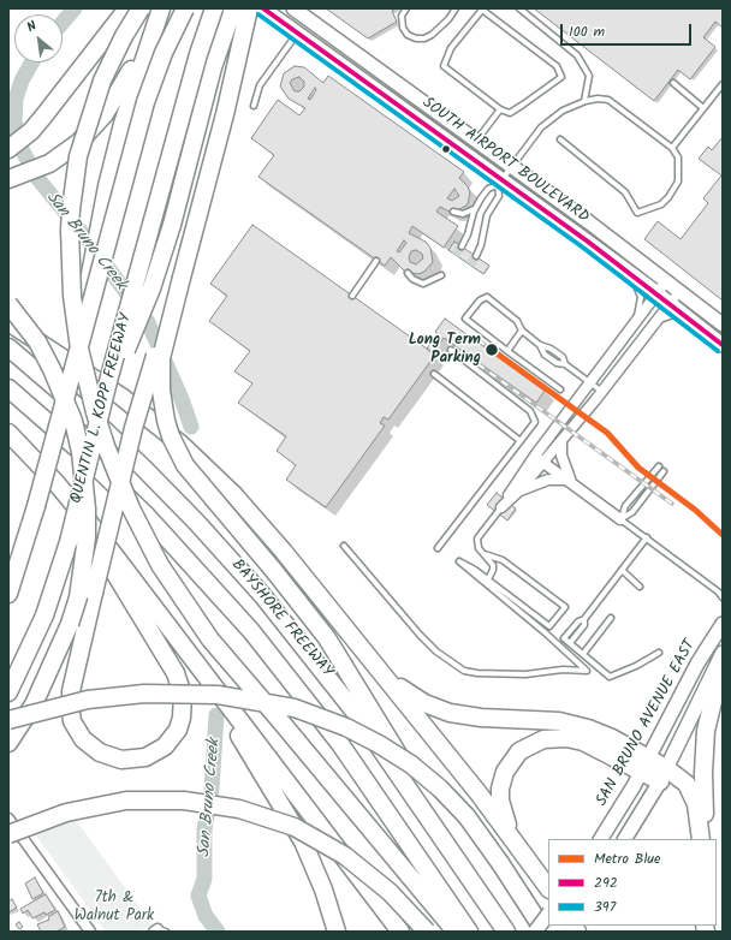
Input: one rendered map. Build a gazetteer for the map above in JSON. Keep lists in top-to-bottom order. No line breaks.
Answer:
{"streets":{"highway":["QUENTIN L. KOPP FREEWAY","BAYSHORE FREEWAY"],"street":["SOUTH AIRPORT BOULEVARD","SAN BRUNO AVENUE EAST"]},"water":["San Bruno Creek"],"parks":["7th & Walnut Park"],"places":["Long Term Parking"],"lines":["transit line 292","transit line 397","metro line Blue"],"legend":["Metro Blue","292","397"],"scale_bar":"100 m","north":"top left"}
